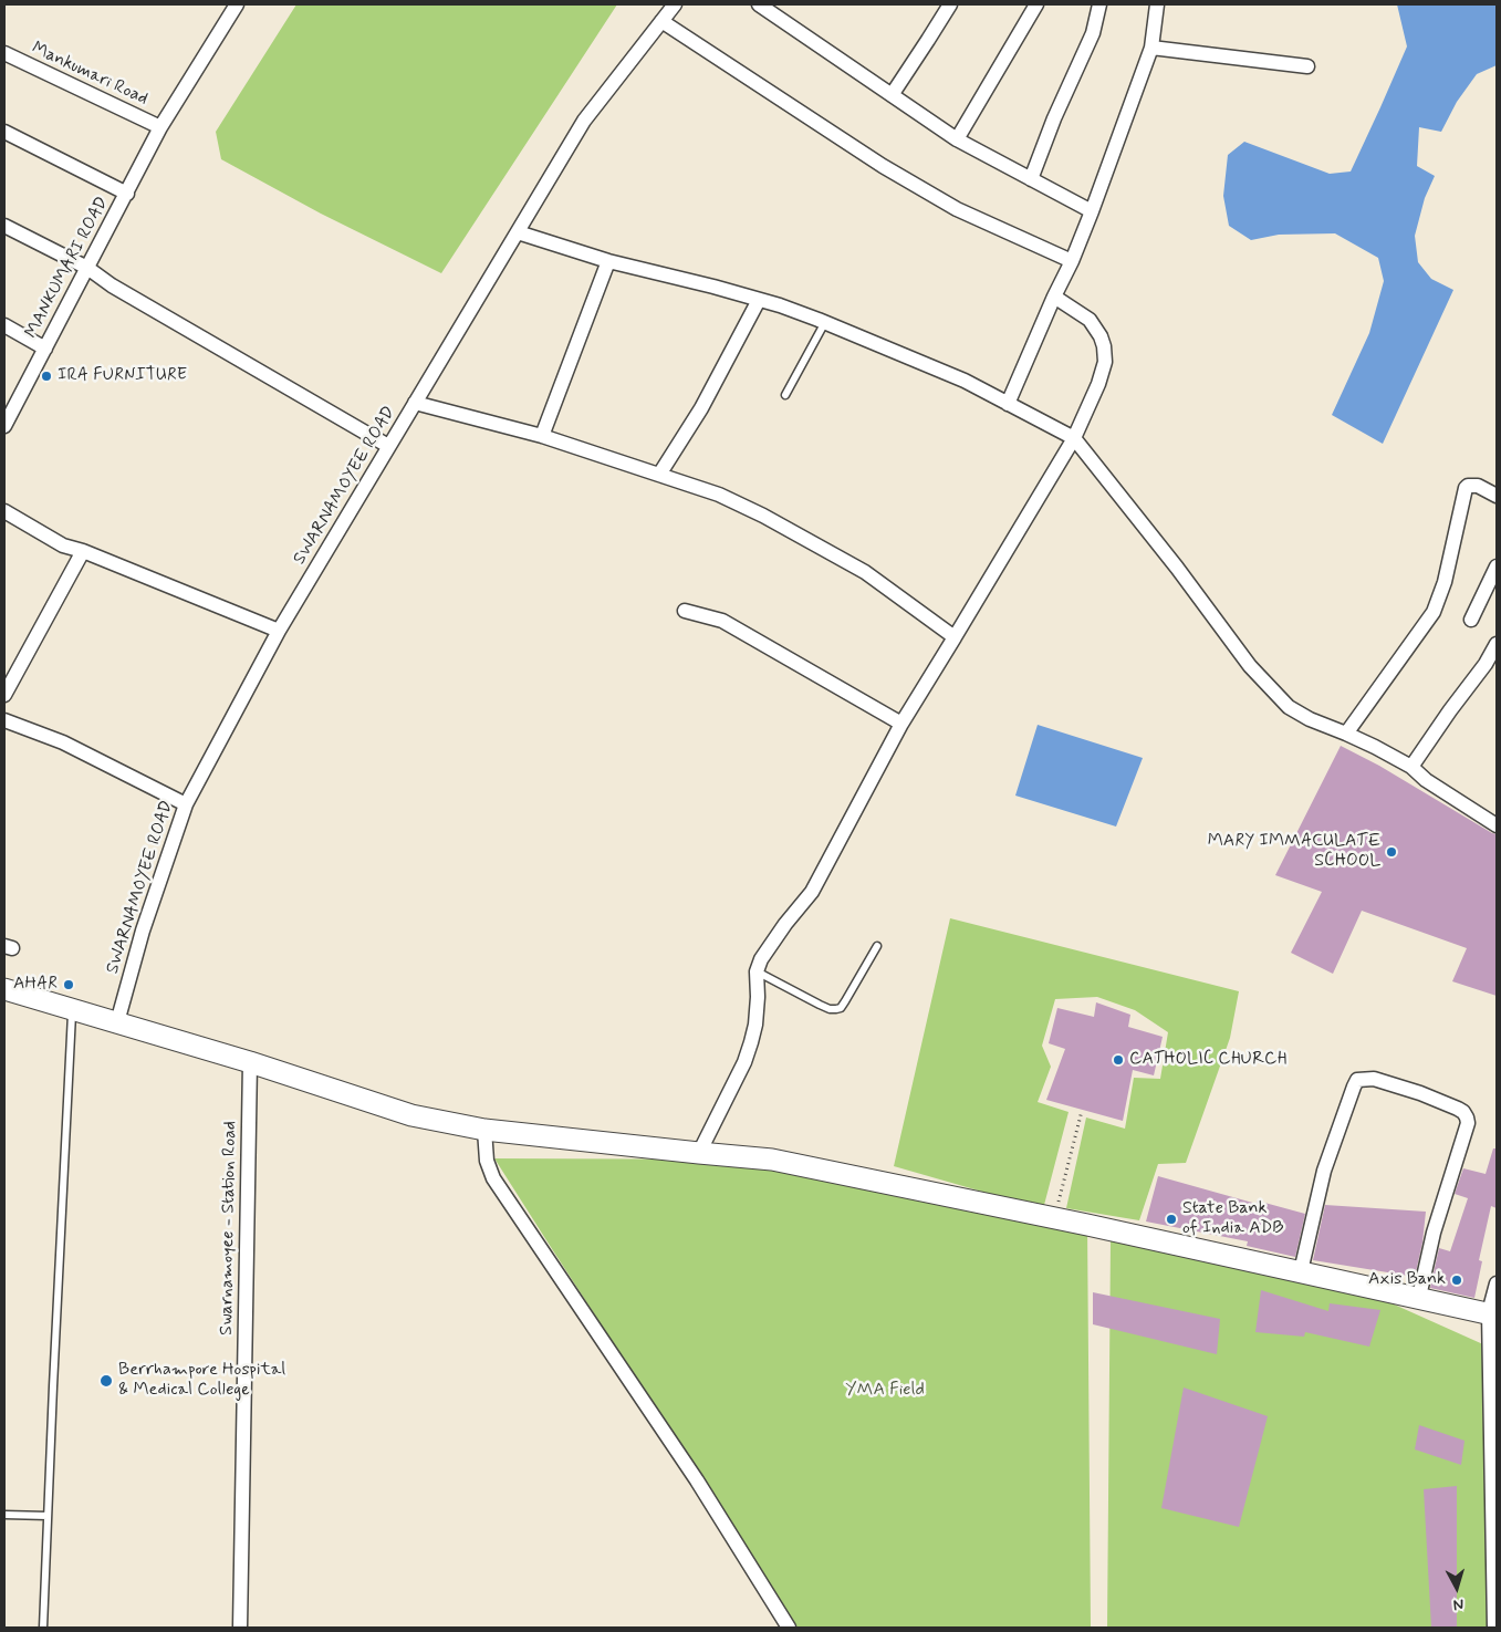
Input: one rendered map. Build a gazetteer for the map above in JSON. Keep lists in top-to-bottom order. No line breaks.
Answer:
{"streets":{"street":["Mankumari Road","MANKUMARI ROAD","SWARNAMOYEE ROAD","Swarnamoyee - Station Road"]},"crossings":[["Mankumari Road","MANKUMARI ROAD"]],"parks":["YMA Field"],"places":["IRA FURNITURE","MARY IMMACULATE SCHOOL","AHAR","CATHOLIC CHURCH","State Bank of India ADB","Axis Bank","Berrhampore Hospital & Medical College"],"north":"bottom"}
